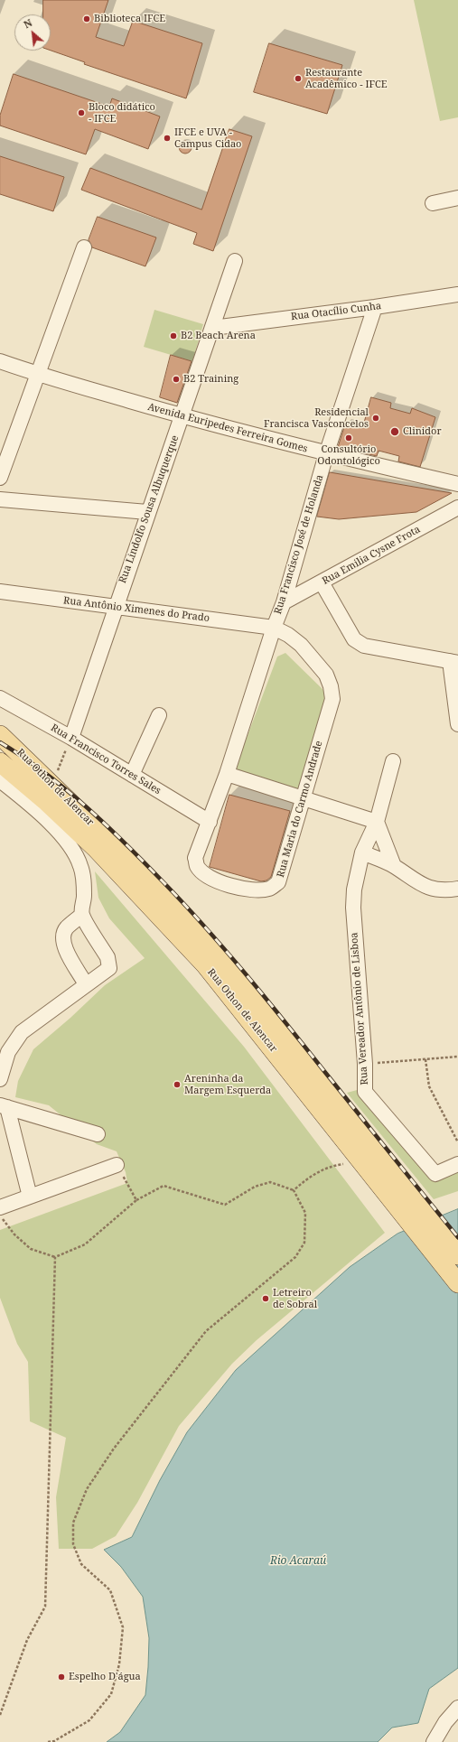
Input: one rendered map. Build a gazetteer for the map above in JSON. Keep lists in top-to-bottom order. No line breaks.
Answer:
{"streets":{"main road":["Rua Othon de Alencar"],"street":["Rua Otacílio Cunha","Avenida Euripedes Ferreira Gomes","Rua Lindolfo Sousa Albuquerque","Rua Francisco José de Holanda","Rua Emilia Cysne Frota","Rua Antônio Ximenes do Prado","Rua Francisco Torres Sales","Rua Maria do Carmo Andrade","Rua Vereador Antônio de Lisboa"]},"crossings":[["Rua Otacílio Cunha","Rua Lindolfo Sousa Albuquerque"],["Rua Otacílio Cunha","Rua Francisco José de Holanda"],["Avenida Euripedes Ferreira Gomes","Rua Lindolfo Sousa Albuquerque"],["Avenida Euripedes Ferreira Gomes","Rua Francisco José de Holanda"],["Rua Lindolfo Sousa Albuquerque","Rua Antônio Ximenes do Prado"],["Rua Lindolfo Sousa Albuquerque","Rua Francisco Torres Sales"],["Rua Francisco José de Holanda","Rua Emilia Cysne Frota"],["Rua Francisco José de Holanda","Rua Antônio Ximenes do Prado"],["Rua Francisco José de Holanda","Rua Francisco Torres Sales"],["Rua Francisco José de Holanda","Rua Maria do Carmo Andrade"],["Rua Antônio Ximenes do Prado","Rua Maria do Carmo Andrade"],["Rua Francisco Torres Sales","Rua Maria do Carmo Andrade"]],"water":["Rio Acaraú"],"places":["Biblioteca IFCE","Restaurante Acadêmico - IFCE","Bloco didático - IFCE","IFCE e UVA - Campus Cidao","B2 Beach Arena","B2 Training","Residencial Francisca Vasconcelos","Clinidor","Consultório Odontológico","Areninha da Margem Esquerda","Letreiro de Sobral","Espelho D'água"],"north":"top left"}
